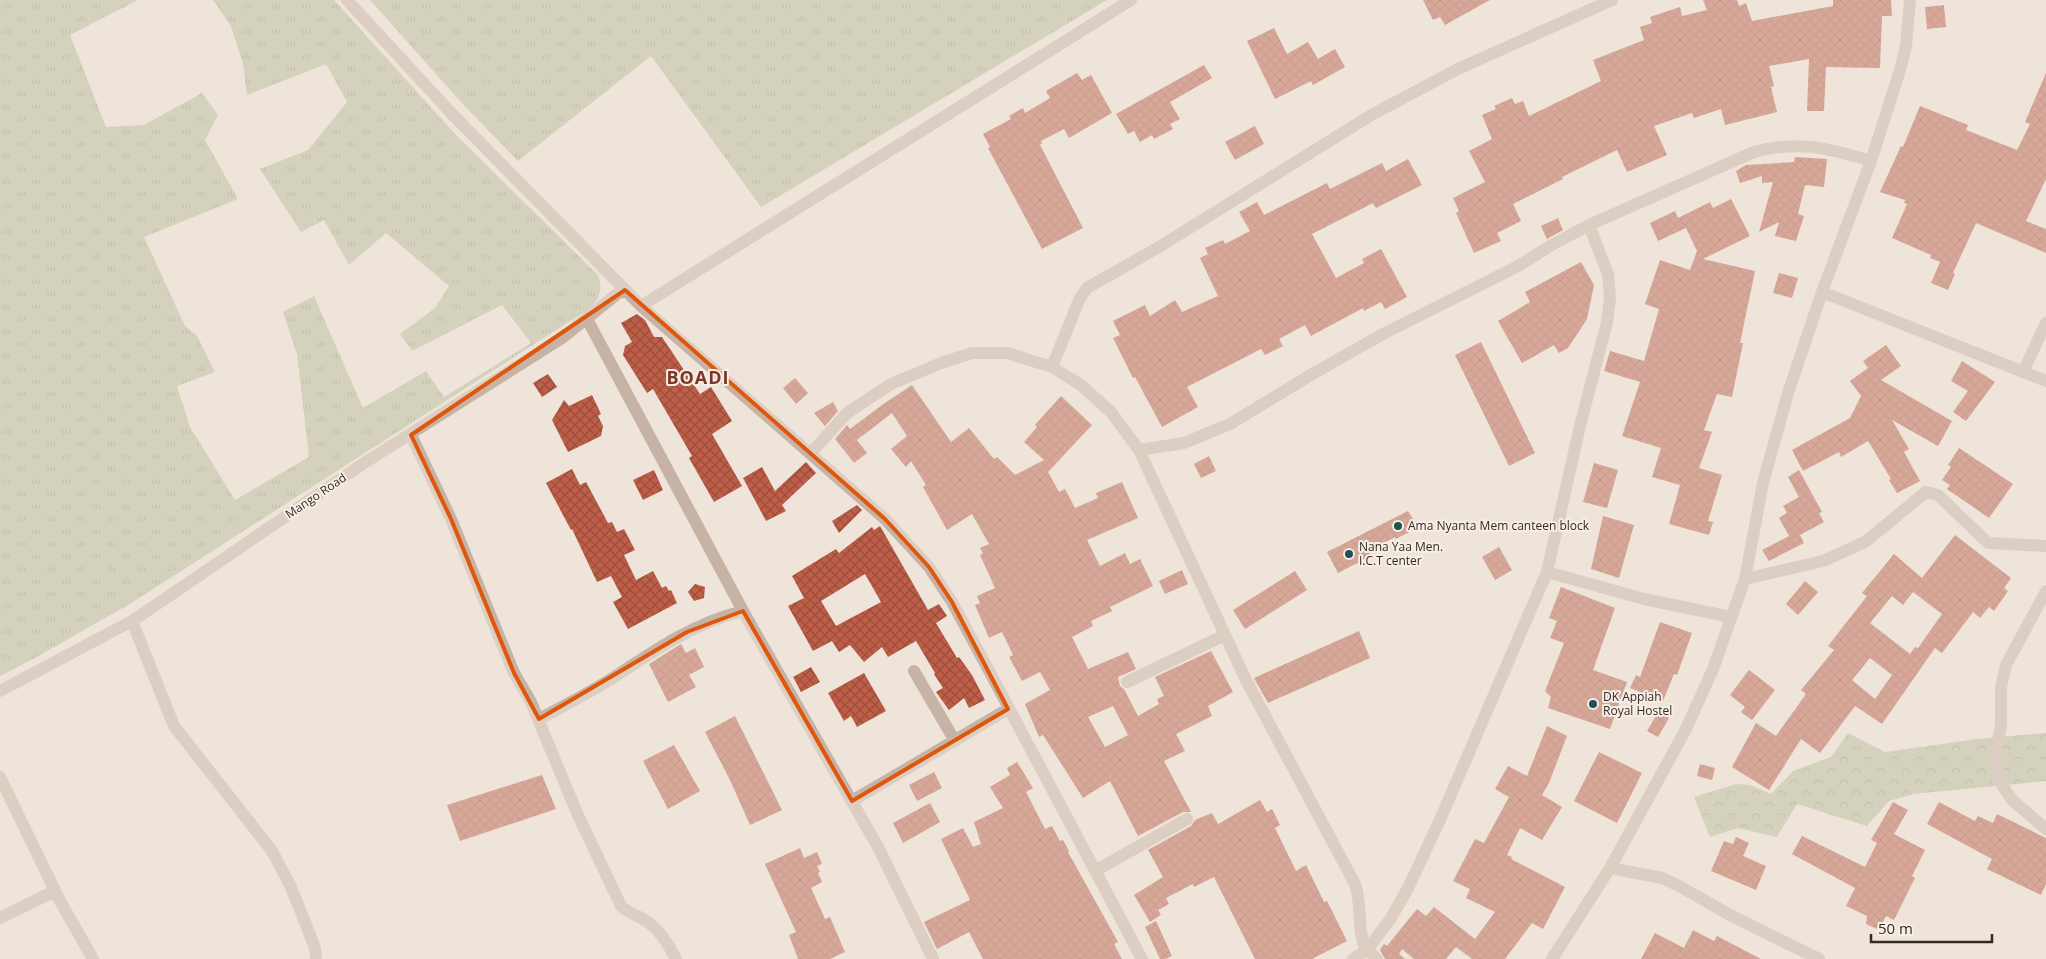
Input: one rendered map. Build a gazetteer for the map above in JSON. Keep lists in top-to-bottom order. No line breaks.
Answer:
{"streets":{"street":["Mango Road"]},"districts":["BOADI"],"places":["Ama Nyanta Mem canteen block","Nana Yaa Men. I.C.T center","DK Appiah Royal Hostel"],"scale_bar":"50 m"}
